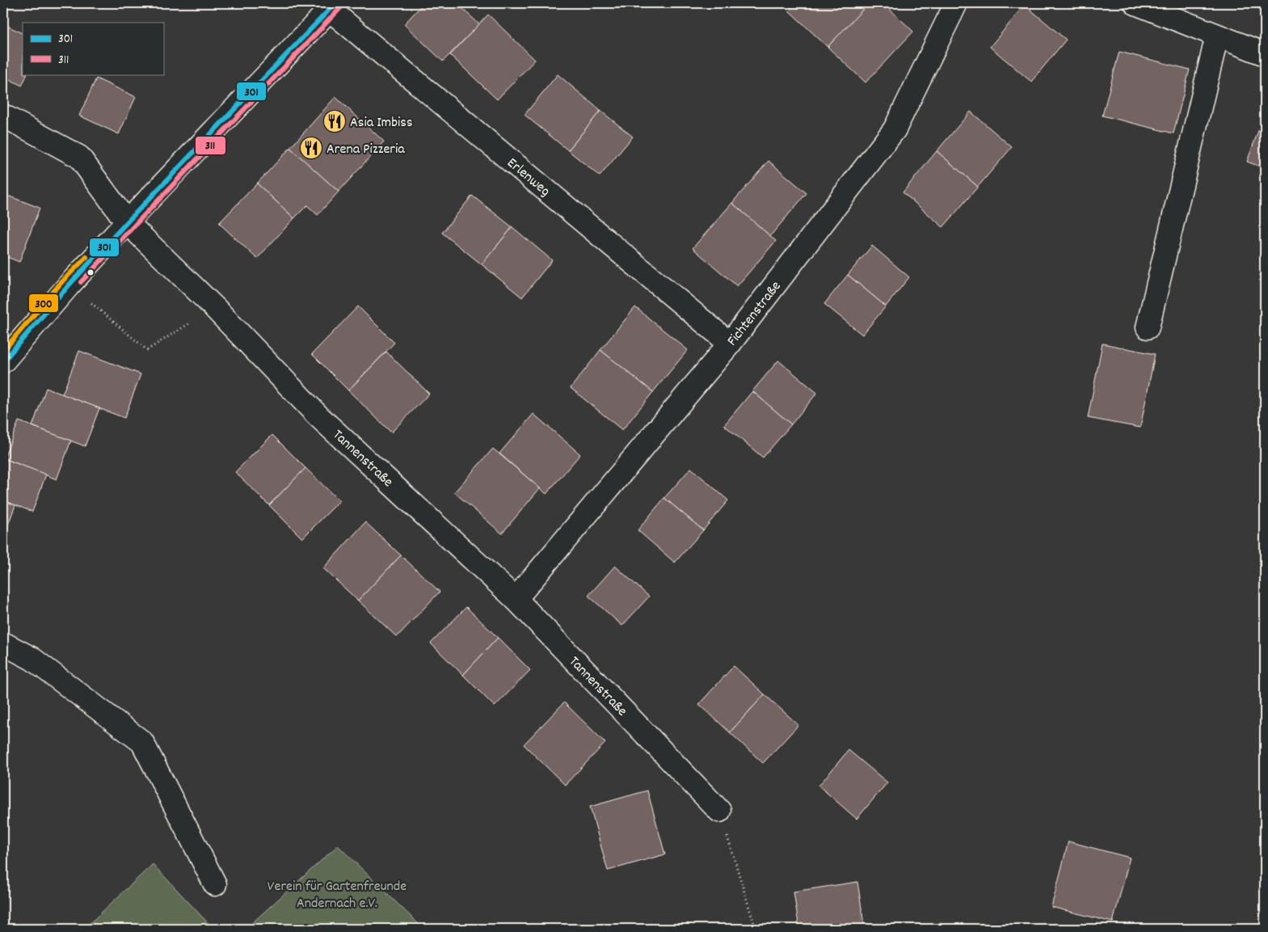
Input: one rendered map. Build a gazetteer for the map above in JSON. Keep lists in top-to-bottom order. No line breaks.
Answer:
{"streets":{"street":["Erlenweg","Fichtenstraße","Tannenstraße"]},"crossings":[["Erlenweg","Fichtenstraße"],["Fichtenstraße","Tannenstraße"]],"parks":["Verein für Gartenfreunde Andernach e.V."],"places":{"restaurant":["Asia Imbiss","Arena Pizzeria"]},"lines":["transit line 301","transit line 311","transit line 300"],"legend":["301","311"]}
